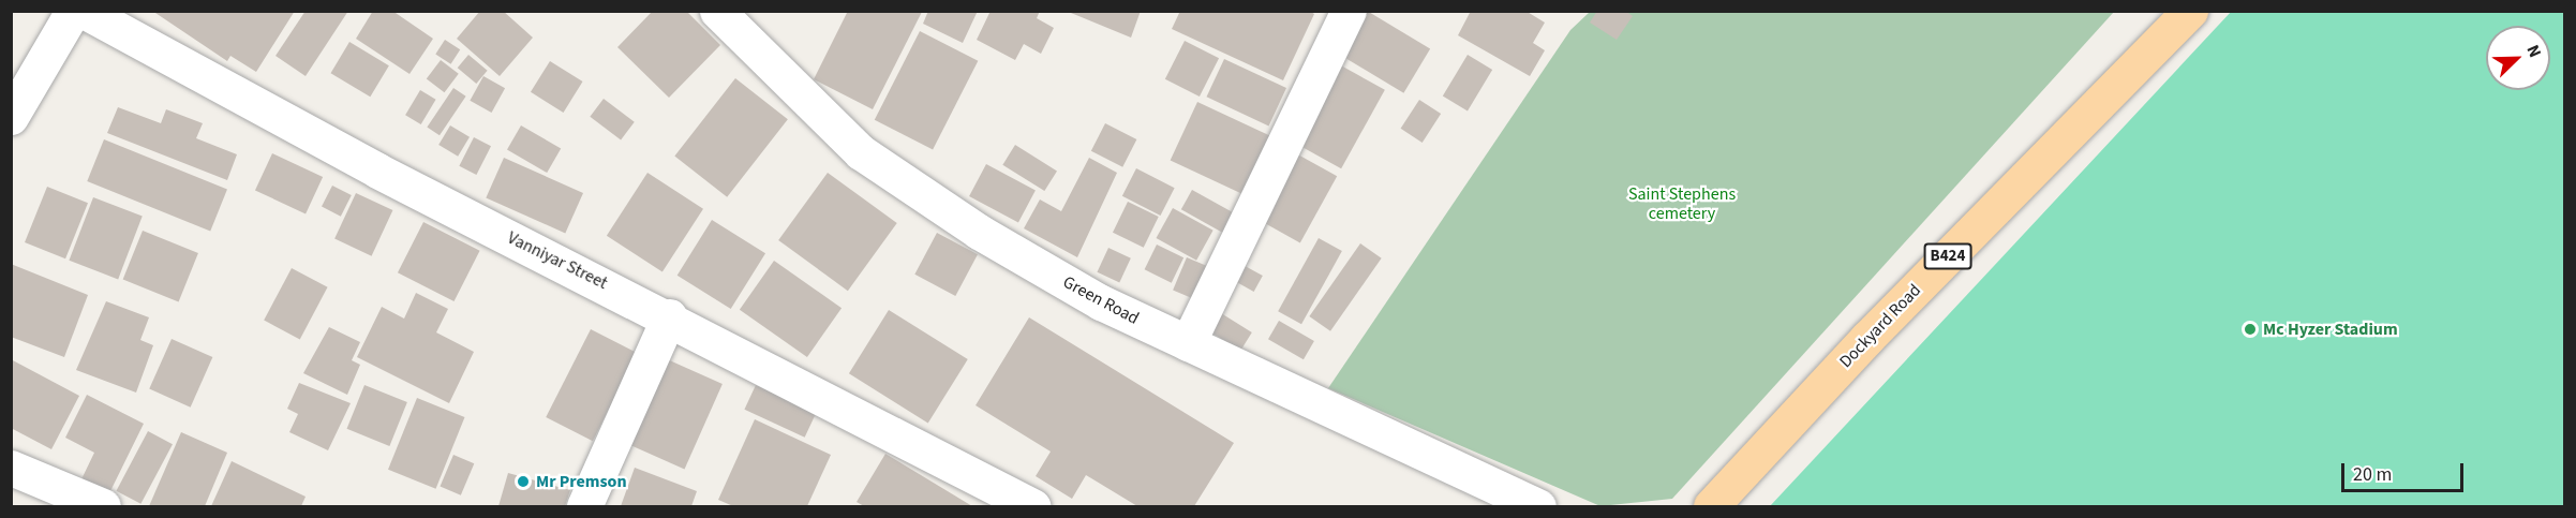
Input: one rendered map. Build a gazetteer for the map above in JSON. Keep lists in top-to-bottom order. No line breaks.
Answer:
{"streets":{"main road":["B424","Dockyard Road"],"street":["Vanniyar Street","Green Road"]},"parks":["Saint Stephens cemetery"],"places":["Mc Hyzer Stadium","Mr Premson"],"scale_bar":"20 m","north":"top right"}
